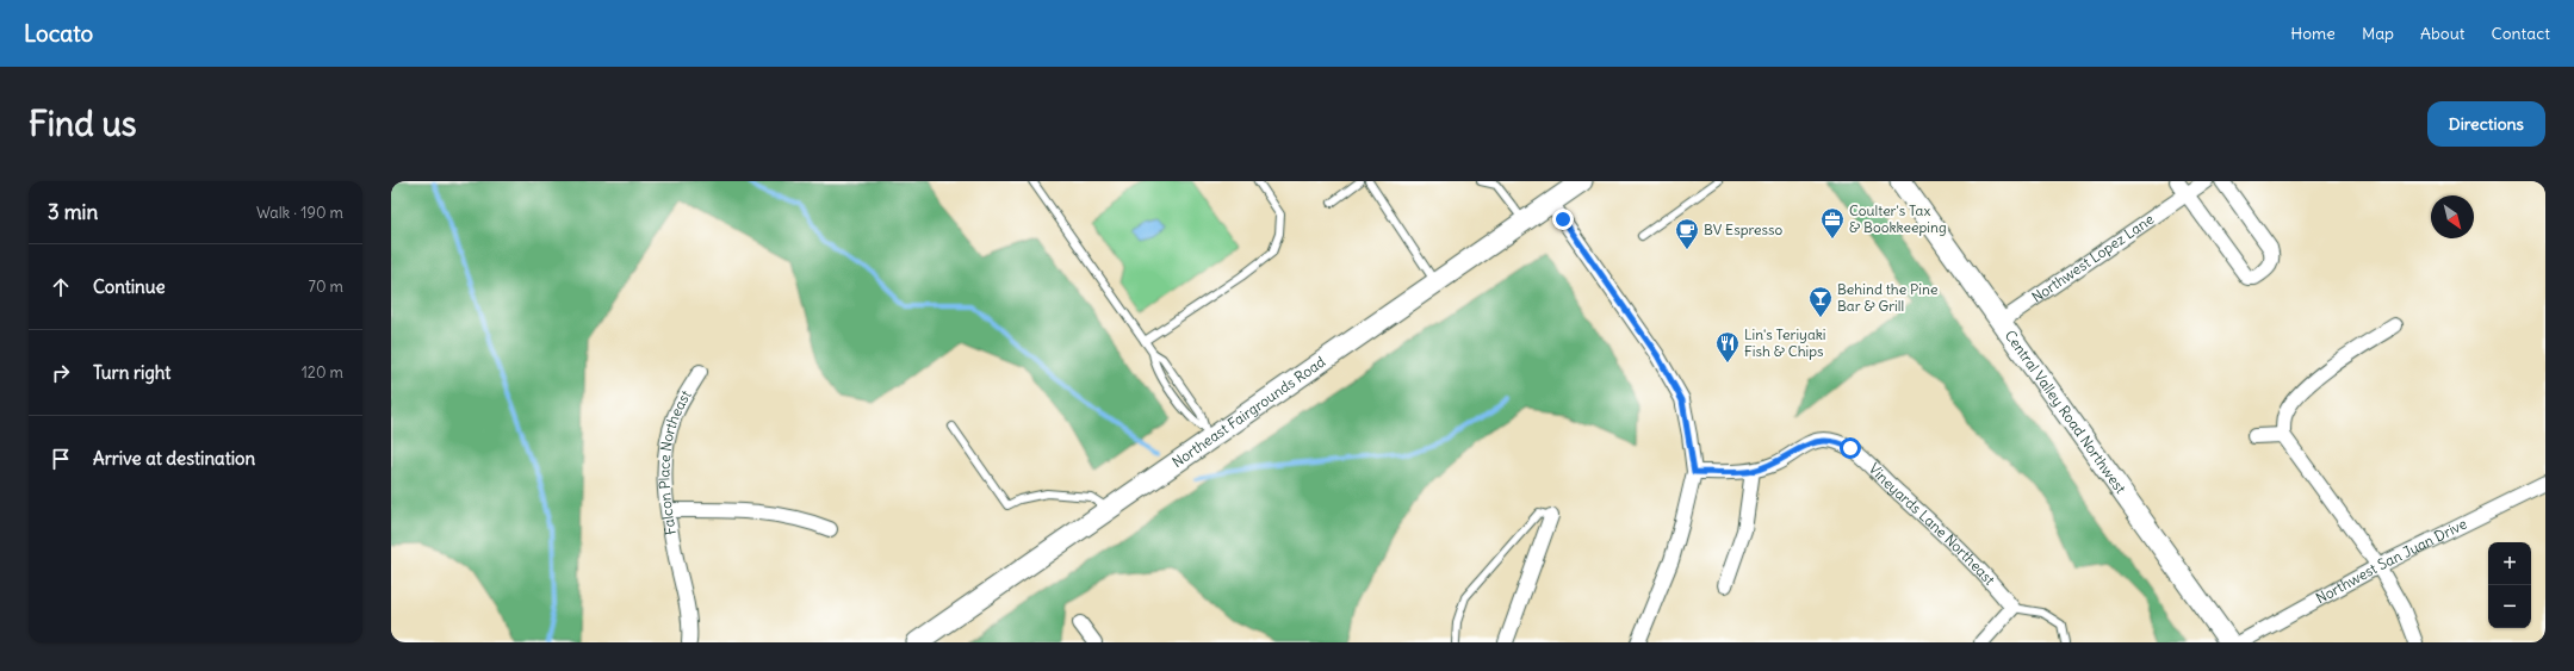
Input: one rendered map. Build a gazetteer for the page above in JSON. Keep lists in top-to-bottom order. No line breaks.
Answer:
{"streets":{"main road":["Northeast Fairgrounds Road","Central Valley Road Northwest"],"street":["Northwest Lopez Lane","Falcon Place Northeast","Vineyards Lane Northeast","Northwest San Juan Drive"]},"crossings":[["Northwest Lopez Lane","Central Valley Road Northwest"]],"places":{"office":["Coulter's Tax & Bookkeeping"],"cafe":["BV Espresso"],"bar":["Behind the Pine Bar & Grill"],"restaurant":["Lin's Teriyaki Fish & Chips"]},"north":"bottom right","page":{"header":"Locato","nav":["Home","Map","About","Contact"],"buttons":"Directions","title":"Find us","heading":["3 min","Walk · 190 m"],"list":[["Continue","70 m"],["Turn right","120 m"],"Arrive at destination"],"map_buttons":["+","−"]}}
